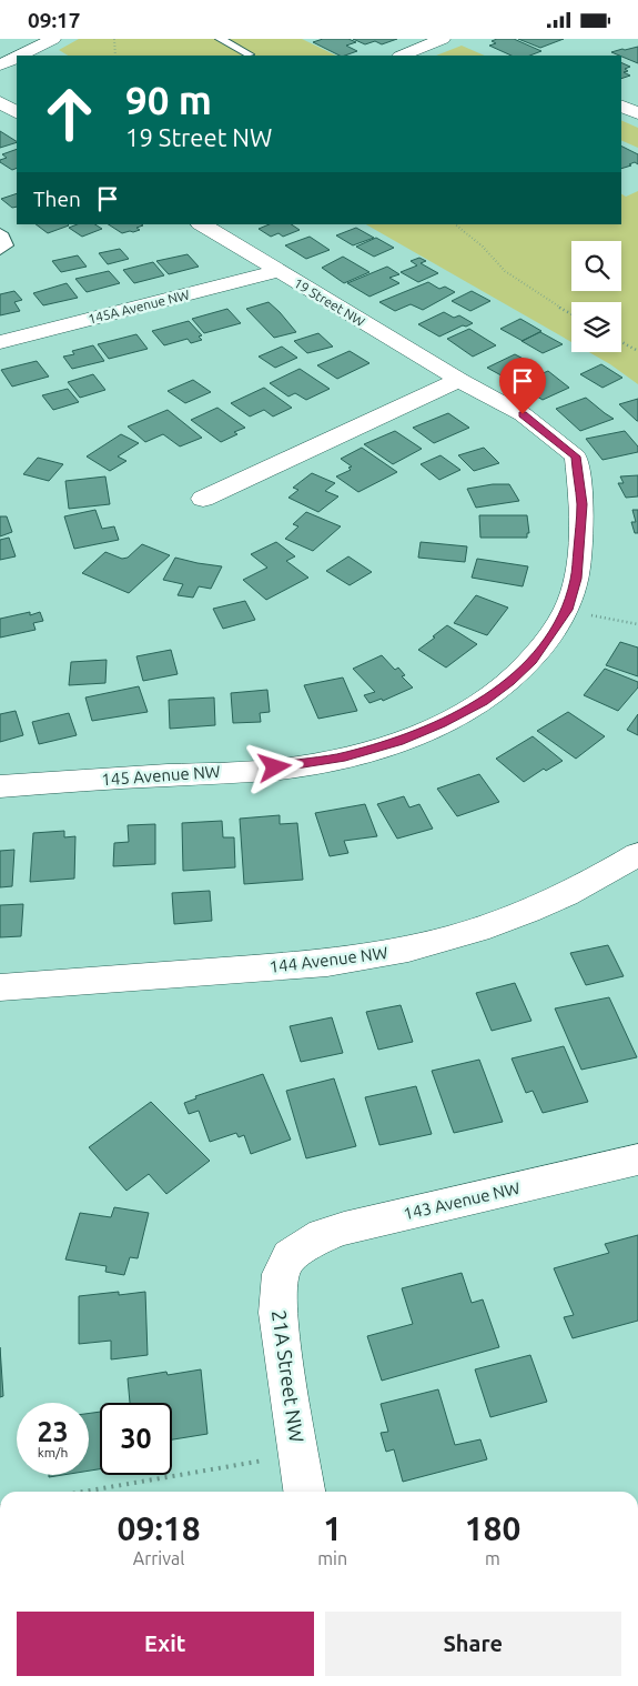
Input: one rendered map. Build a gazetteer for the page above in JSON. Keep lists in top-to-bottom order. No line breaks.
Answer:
{"streets":{"street":["19 Street NW","145A Avenue NW","145 Avenue NW","144 Avenue NW","143 Avenue NW","21A Street NW"]},"crossings":[["19 Street NW","145A Avenue NW"],["19 Street NW","145 Avenue NW"],["143 Avenue NW","21A Street NW"]],"page":{"status":"09:17","turn":["90 m","19 Street NW"],"then":"Then","speed":"23 km/h","limit":"30","eta":["09:18","Arrival","1","min","180","m"],"buttons":["Exit","Share"]}}
